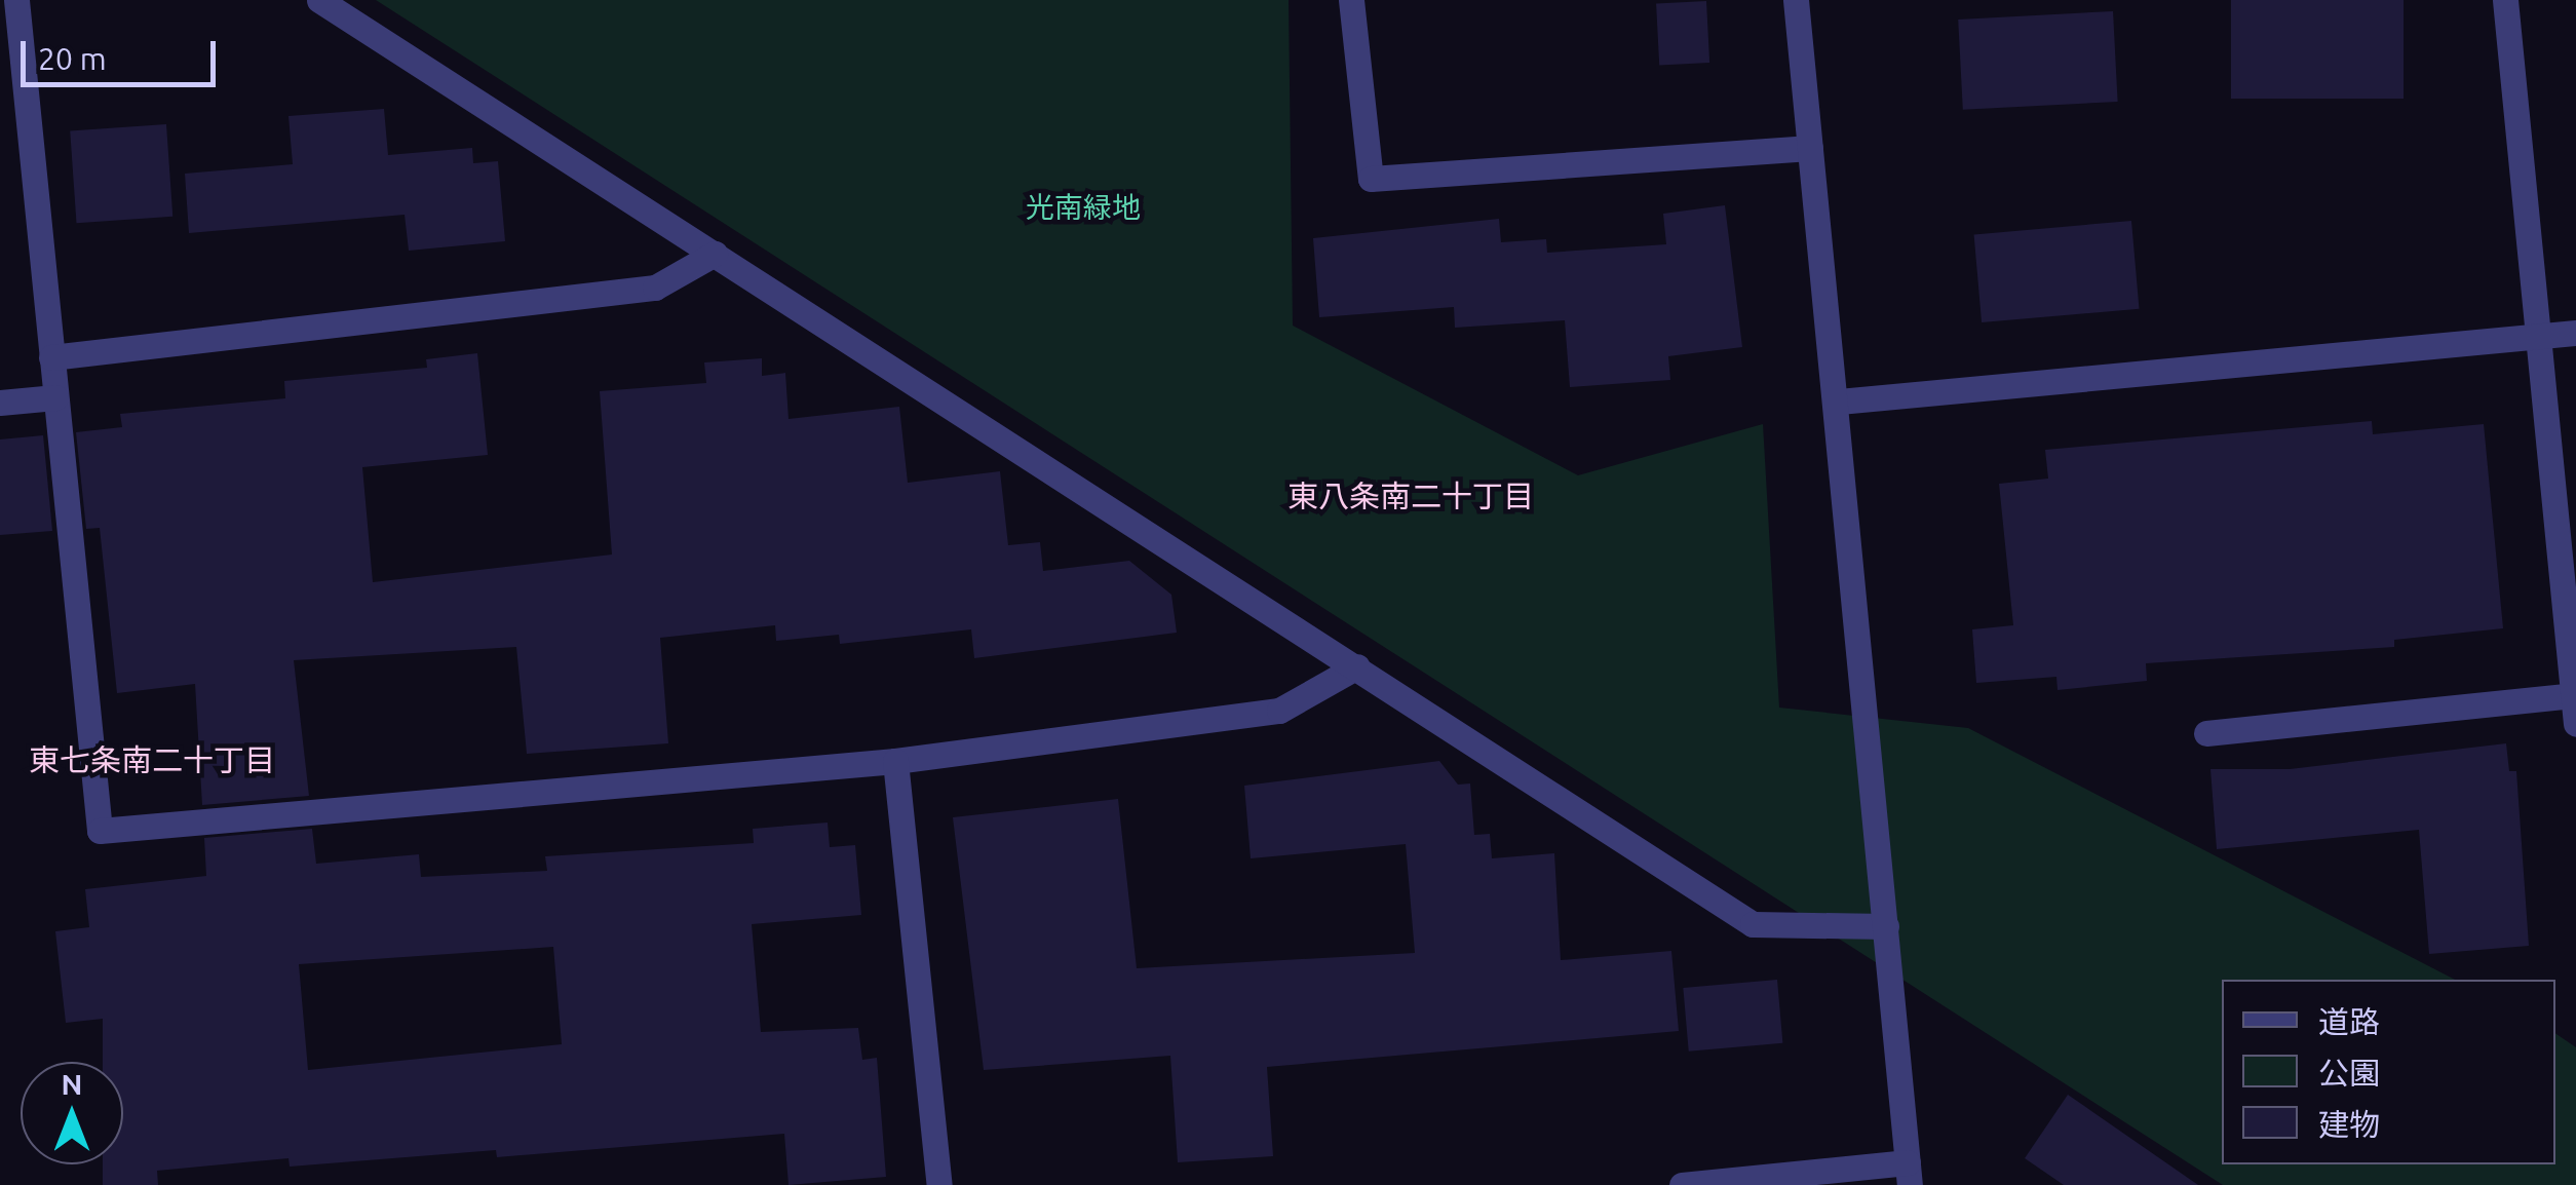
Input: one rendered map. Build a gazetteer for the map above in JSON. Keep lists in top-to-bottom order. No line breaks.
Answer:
{"districts":["東八条南二十丁目","東七条南二十丁目"],"parks":["光南緑地"],"legend":["道路","公園","建物"],"scale_bar":"20 m","north":"top"}
